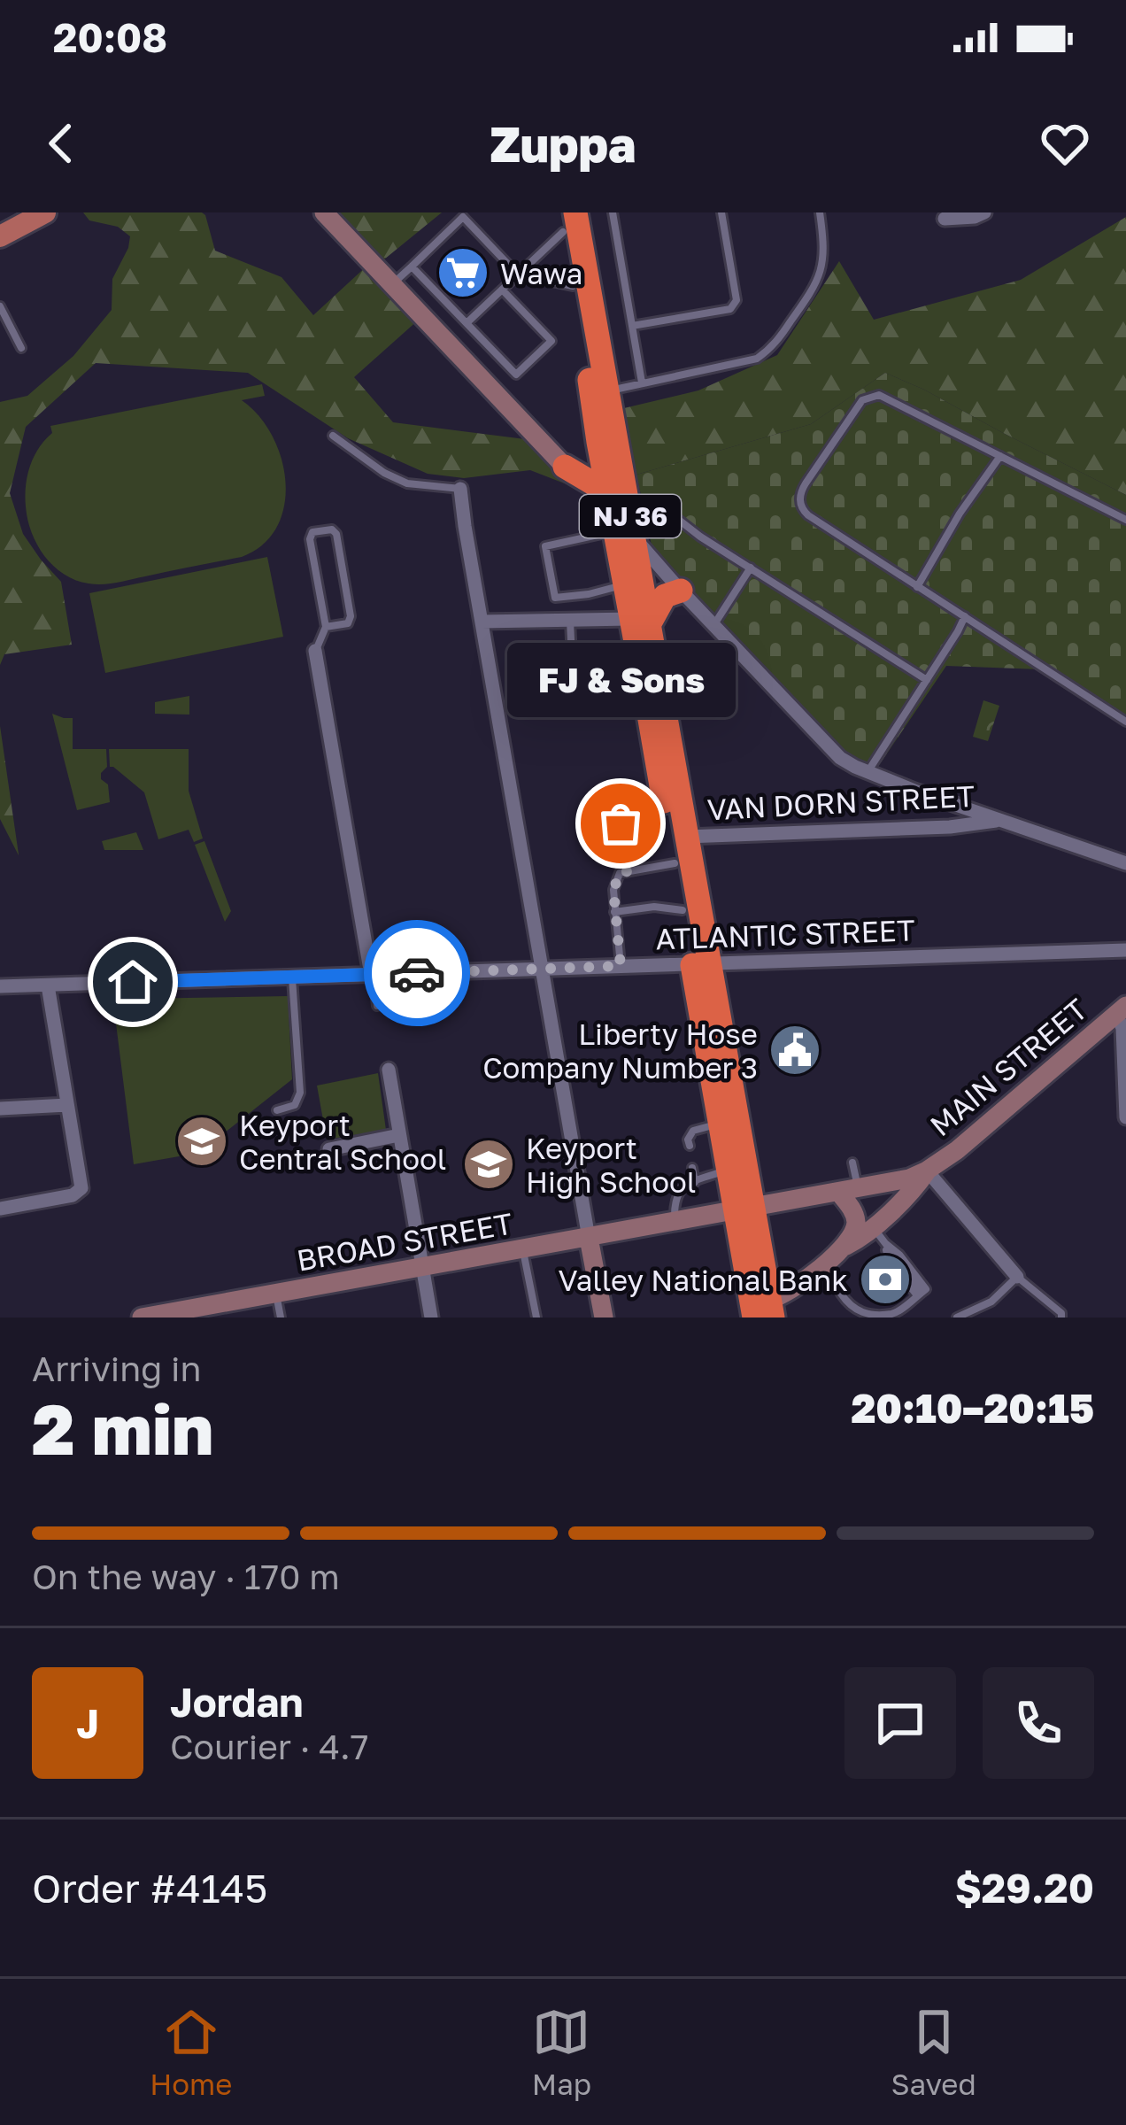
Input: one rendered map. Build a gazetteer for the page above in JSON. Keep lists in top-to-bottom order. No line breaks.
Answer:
{"streets":{"highway":["NJ 36"],"main road":["MAIN STREET","BROAD STREET"],"street":["VAN DORN STREET","ATLANTIC STREET"]},"crossings":[["NJ 36","VAN DORN STREET"],["NJ 36","ATLANTIC STREET"],["NJ 36","BROAD STREET"],["MAIN STREET","BROAD STREET"]],"places":{"supermarket":["Wawa"],"other":["FJ & Sons"],"public building":["Liberty Hose Company Number 3"],"school or university":["Keyport Central School","Keyport High School"],"bank":["Valley National Bank"]},"page":{"status":"20:08","header":"Zuppa","bubble":"FJ & Sons","heading":["2 min","Arriving in","20:10–20:15"],"panel":["Jordan","Courier · 4.7","Order #4145","$29.20"],"bar":"On the way · 170 m","round":"J","tabs":["Home","Map","Saved"]}}
